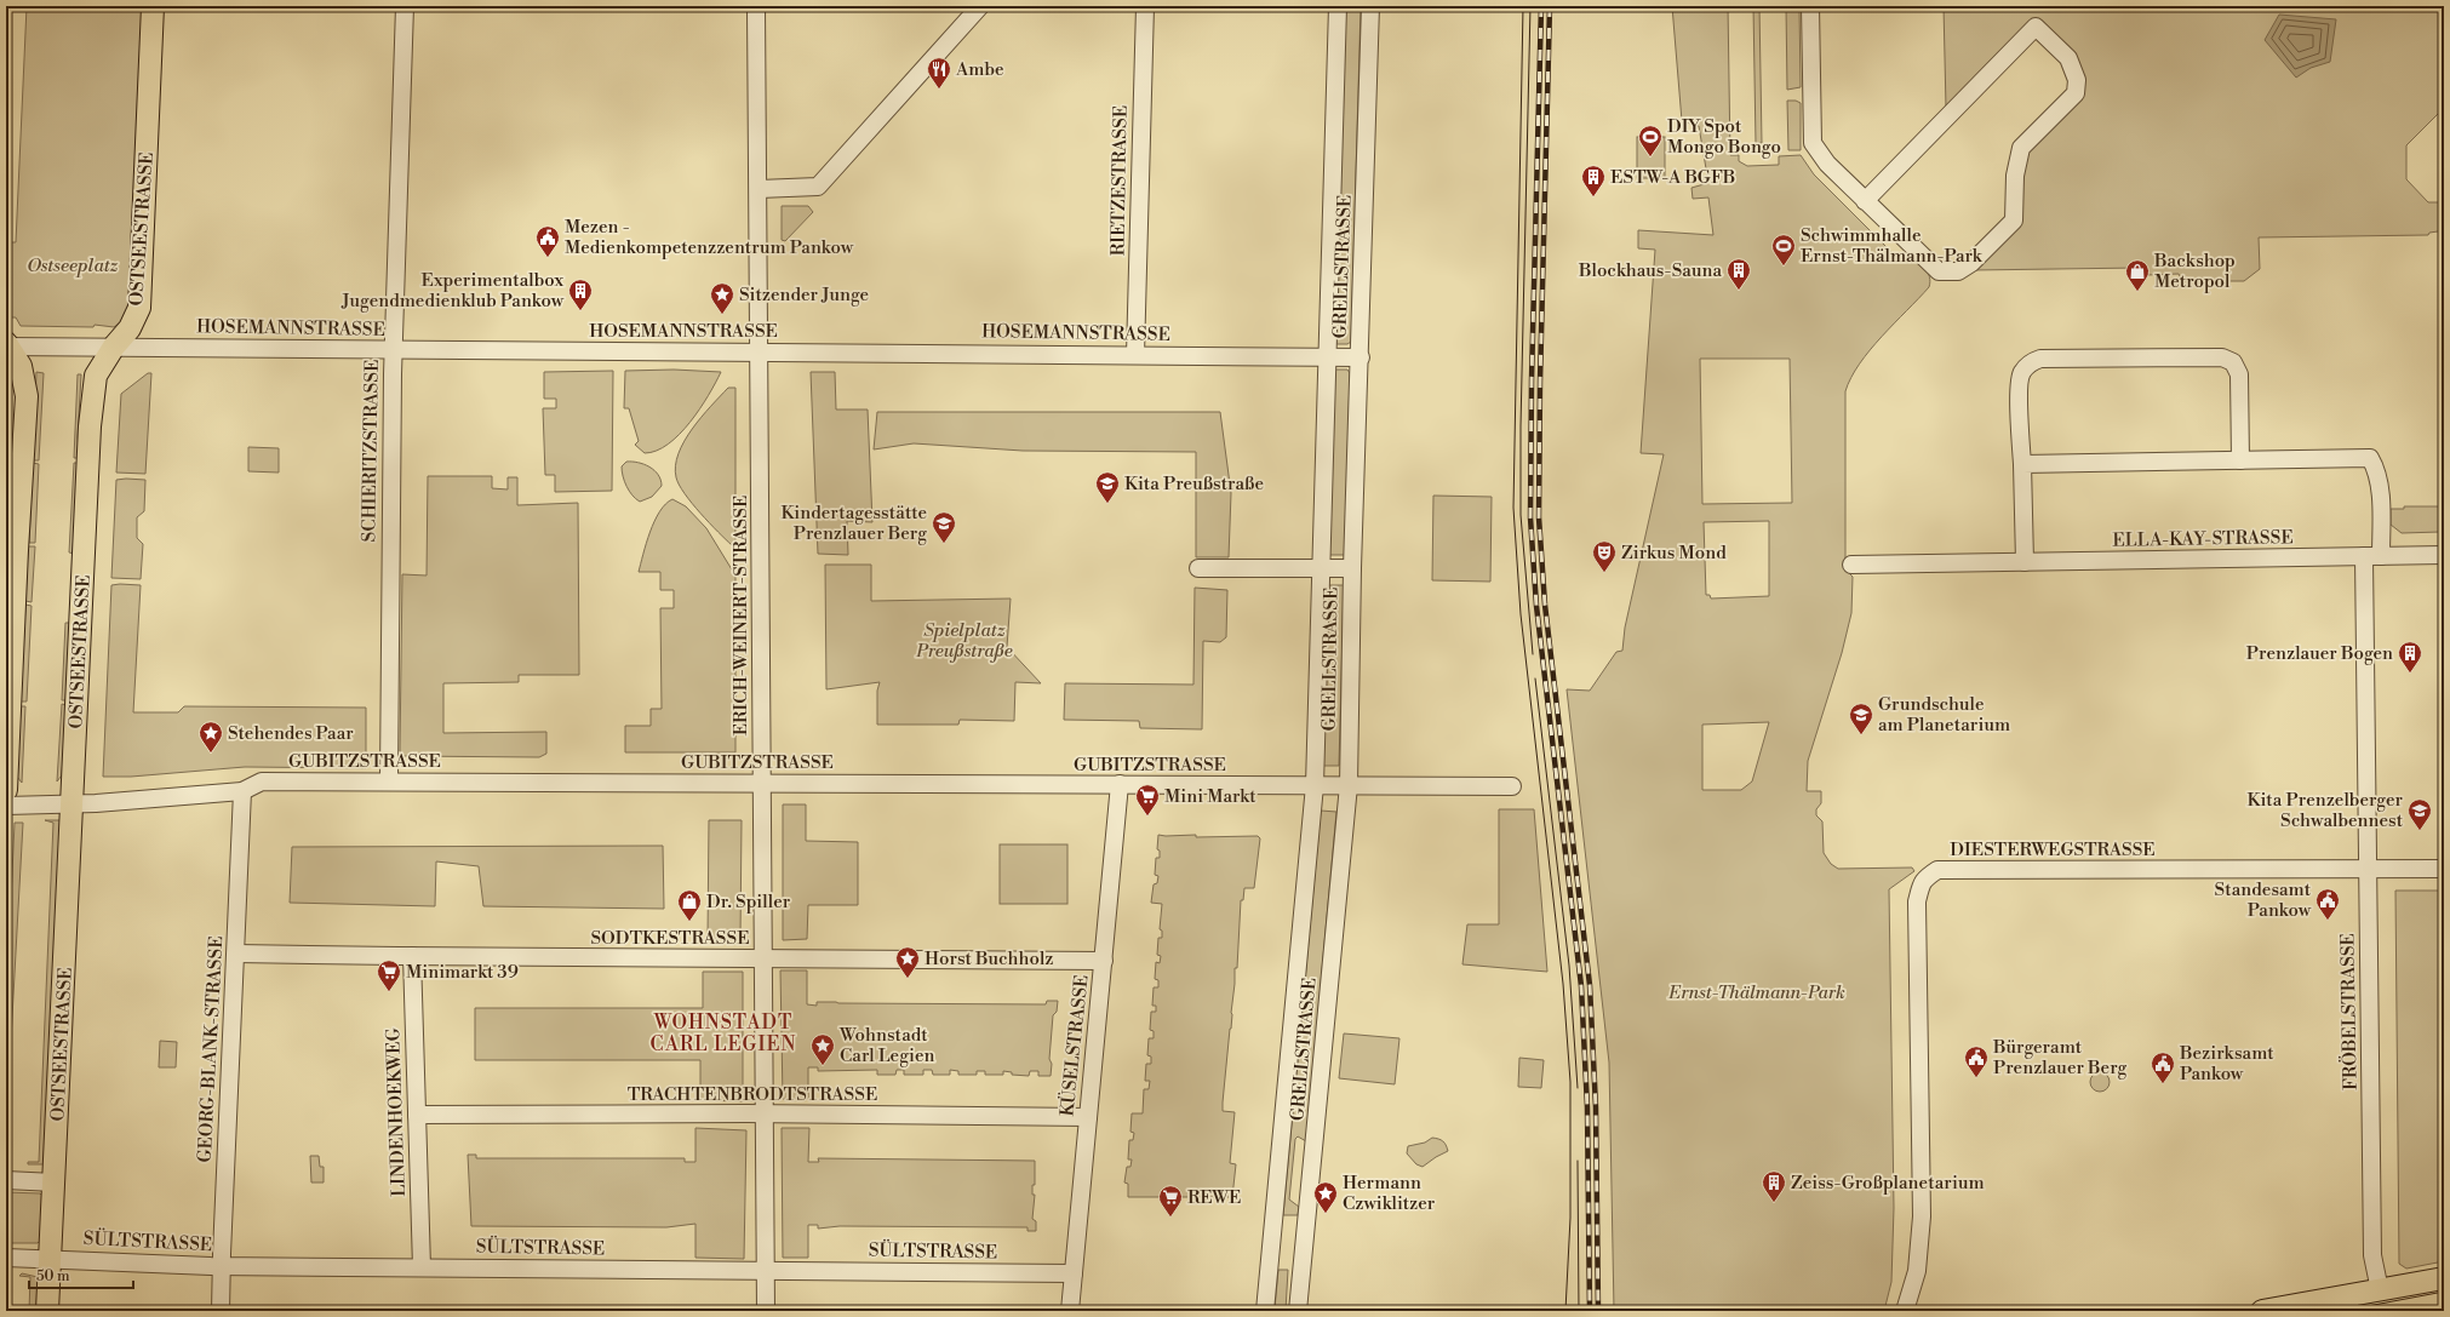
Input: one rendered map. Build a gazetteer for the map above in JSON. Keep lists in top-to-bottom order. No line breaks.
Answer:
{"streets":{"main road":["OSTSEESTRASSE"],"street":["RIETZESTRASSE","GRELLSTRASSE","HOSEMANNSTRASSE","SCHIERITZSTRASSE","ELLA-KAY-STRASSE","ERICH-WEINERT-STRASSE","GUBITZSTRASSE","DIESTERWEGSTRASSE","SODTKESTRASSE","FRÖBELSTRASSE","KÜSELSTRASSE","GEORG-BLANK-STRASSE","TRACHTENBRODTSTRASSE","LINDENHOEKWEG","SÜLTSTRASSE"]},"crossings":[["RIETZESTRASSE","HOSEMANNSTRASSE"],["OSTSEESTRASSE","HOSEMANNSTRASSE"],["OSTSEESTRASSE","GUBITZSTRASSE"],["OSTSEESTRASSE","SÜLTSTRASSE"],["GRELLSTRASSE","HOSEMANNSTRASSE"],["GRELLSTRASSE","GUBITZSTRASSE"],["HOSEMANNSTRASSE","SCHIERITZSTRASSE"],["HOSEMANNSTRASSE","ERICH-WEINERT-STRASSE"],["SCHIERITZSTRASSE","GUBITZSTRASSE"],["ELLA-KAY-STRASSE","FRÖBELSTRASSE"],["ERICH-WEINERT-STRASSE","GUBITZSTRASSE"],["ERICH-WEINERT-STRASSE","SODTKESTRASSE"],["ERICH-WEINERT-STRASSE","TRACHTENBRODTSTRASSE"],["ERICH-WEINERT-STRASSE","SÜLTSTRASSE"],["GUBITZSTRASSE","KÜSELSTRASSE"],["GUBITZSTRASSE","GEORG-BLANK-STRASSE"],["DIESTERWEGSTRASSE","FRÖBELSTRASSE"],["SODTKESTRASSE","KÜSELSTRASSE"],["SODTKESTRASSE","GEORG-BLANK-STRASSE"],["SODTKESTRASSE","LINDENHOEKWEG"],["KÜSELSTRASSE","TRACHTENBRODTSTRASSE"],["KÜSELSTRASSE","SÜLTSTRASSE"],["GEORG-BLANK-STRASSE","SÜLTSTRASSE"],["TRACHTENBRODTSTRASSE","LINDENHOEKWEG"],["LINDENHOEKWEG","SÜLTSTRASSE"]],"districts":["WOHNSTADT CARL LEGIEN"],"parks":["Ostseeplatz","Spielplatz Preußstraße","Ernst-Thälmann-Park"],"places":{"restaurant":["Ambe"],"sports":["DIY Spot Mongo Bongo","Schwimmhalle Ernst-Thälmann-Park"],"building":["ESTW-A BGFB","Blockhaus-Sauna","Experimentalbox Jugendmedienklub Pankow","Prenzlauer Bogen","Zeiss-Großplanetarium"],"public building":["Mezen - Medienkompetenzzentrum Pankow","Standesamt Pankow","Bürgeramt Prenzlauer Berg","Bezirksamt Pankow"],"shop":["Backshop Metropol","Dr. Spiller"],"place":["Sitzender Junge","Stehendes Paar","Horst Buchholz","Wohnstadt Carl Legien","Hermann Czwiklitzer"],"school or university":["Kita Preußstraße","Kindertagesstätte Prenzlauer Berg","Grundschule am Planetarium","Kita Prenzelberger Schwalbennest"],"theatre":["Zirkus Mond"],"supermarket":["Mini Markt","Minimarkt 39","REWE"]},"scale_bar":"50 m"}
